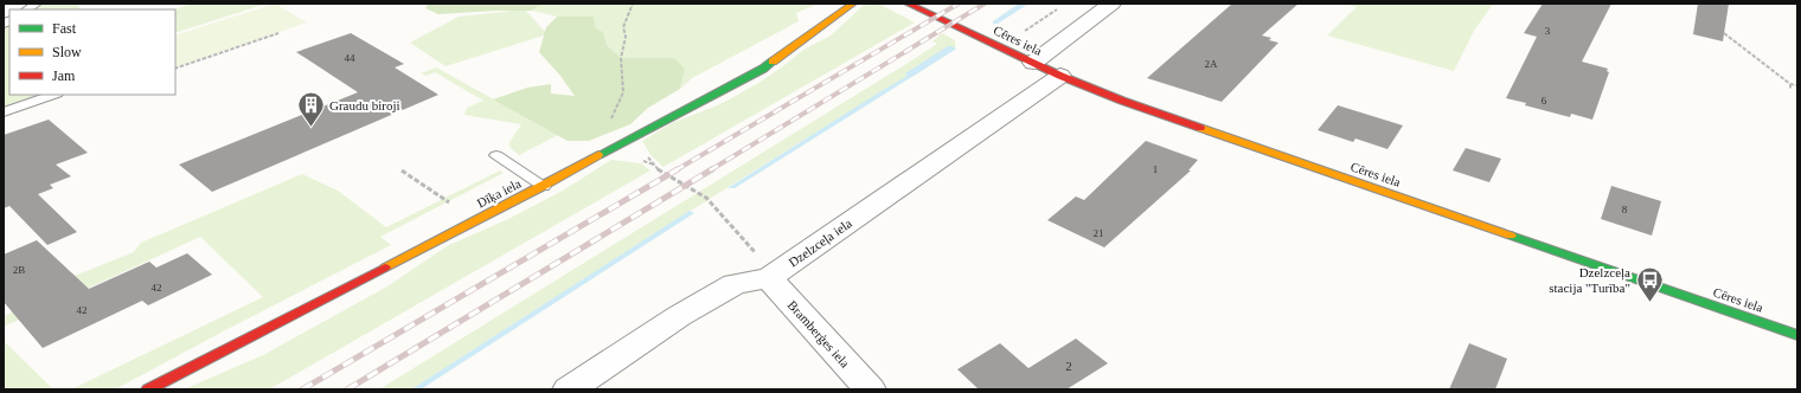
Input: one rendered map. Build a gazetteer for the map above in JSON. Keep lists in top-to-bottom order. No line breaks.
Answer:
{"streets":{"main road":["Cēres iela","Dīķa iela"],"street":["Dzelzceļa iela","Bramberģes iela"]},"crossings":[["Cēres iela","Dzelzceļa iela"],["Dzelzceļa iela","Bramberģes iela"]],"places":{"building":["Graudu biroji"],"bus stop":["Dzelzceļa stacija \"Turība\""]},"house_numbers":["3","44","2A","6","1","8","21","2B","42","42","2"],"legend":["Fast","Slow","Jam"]}
